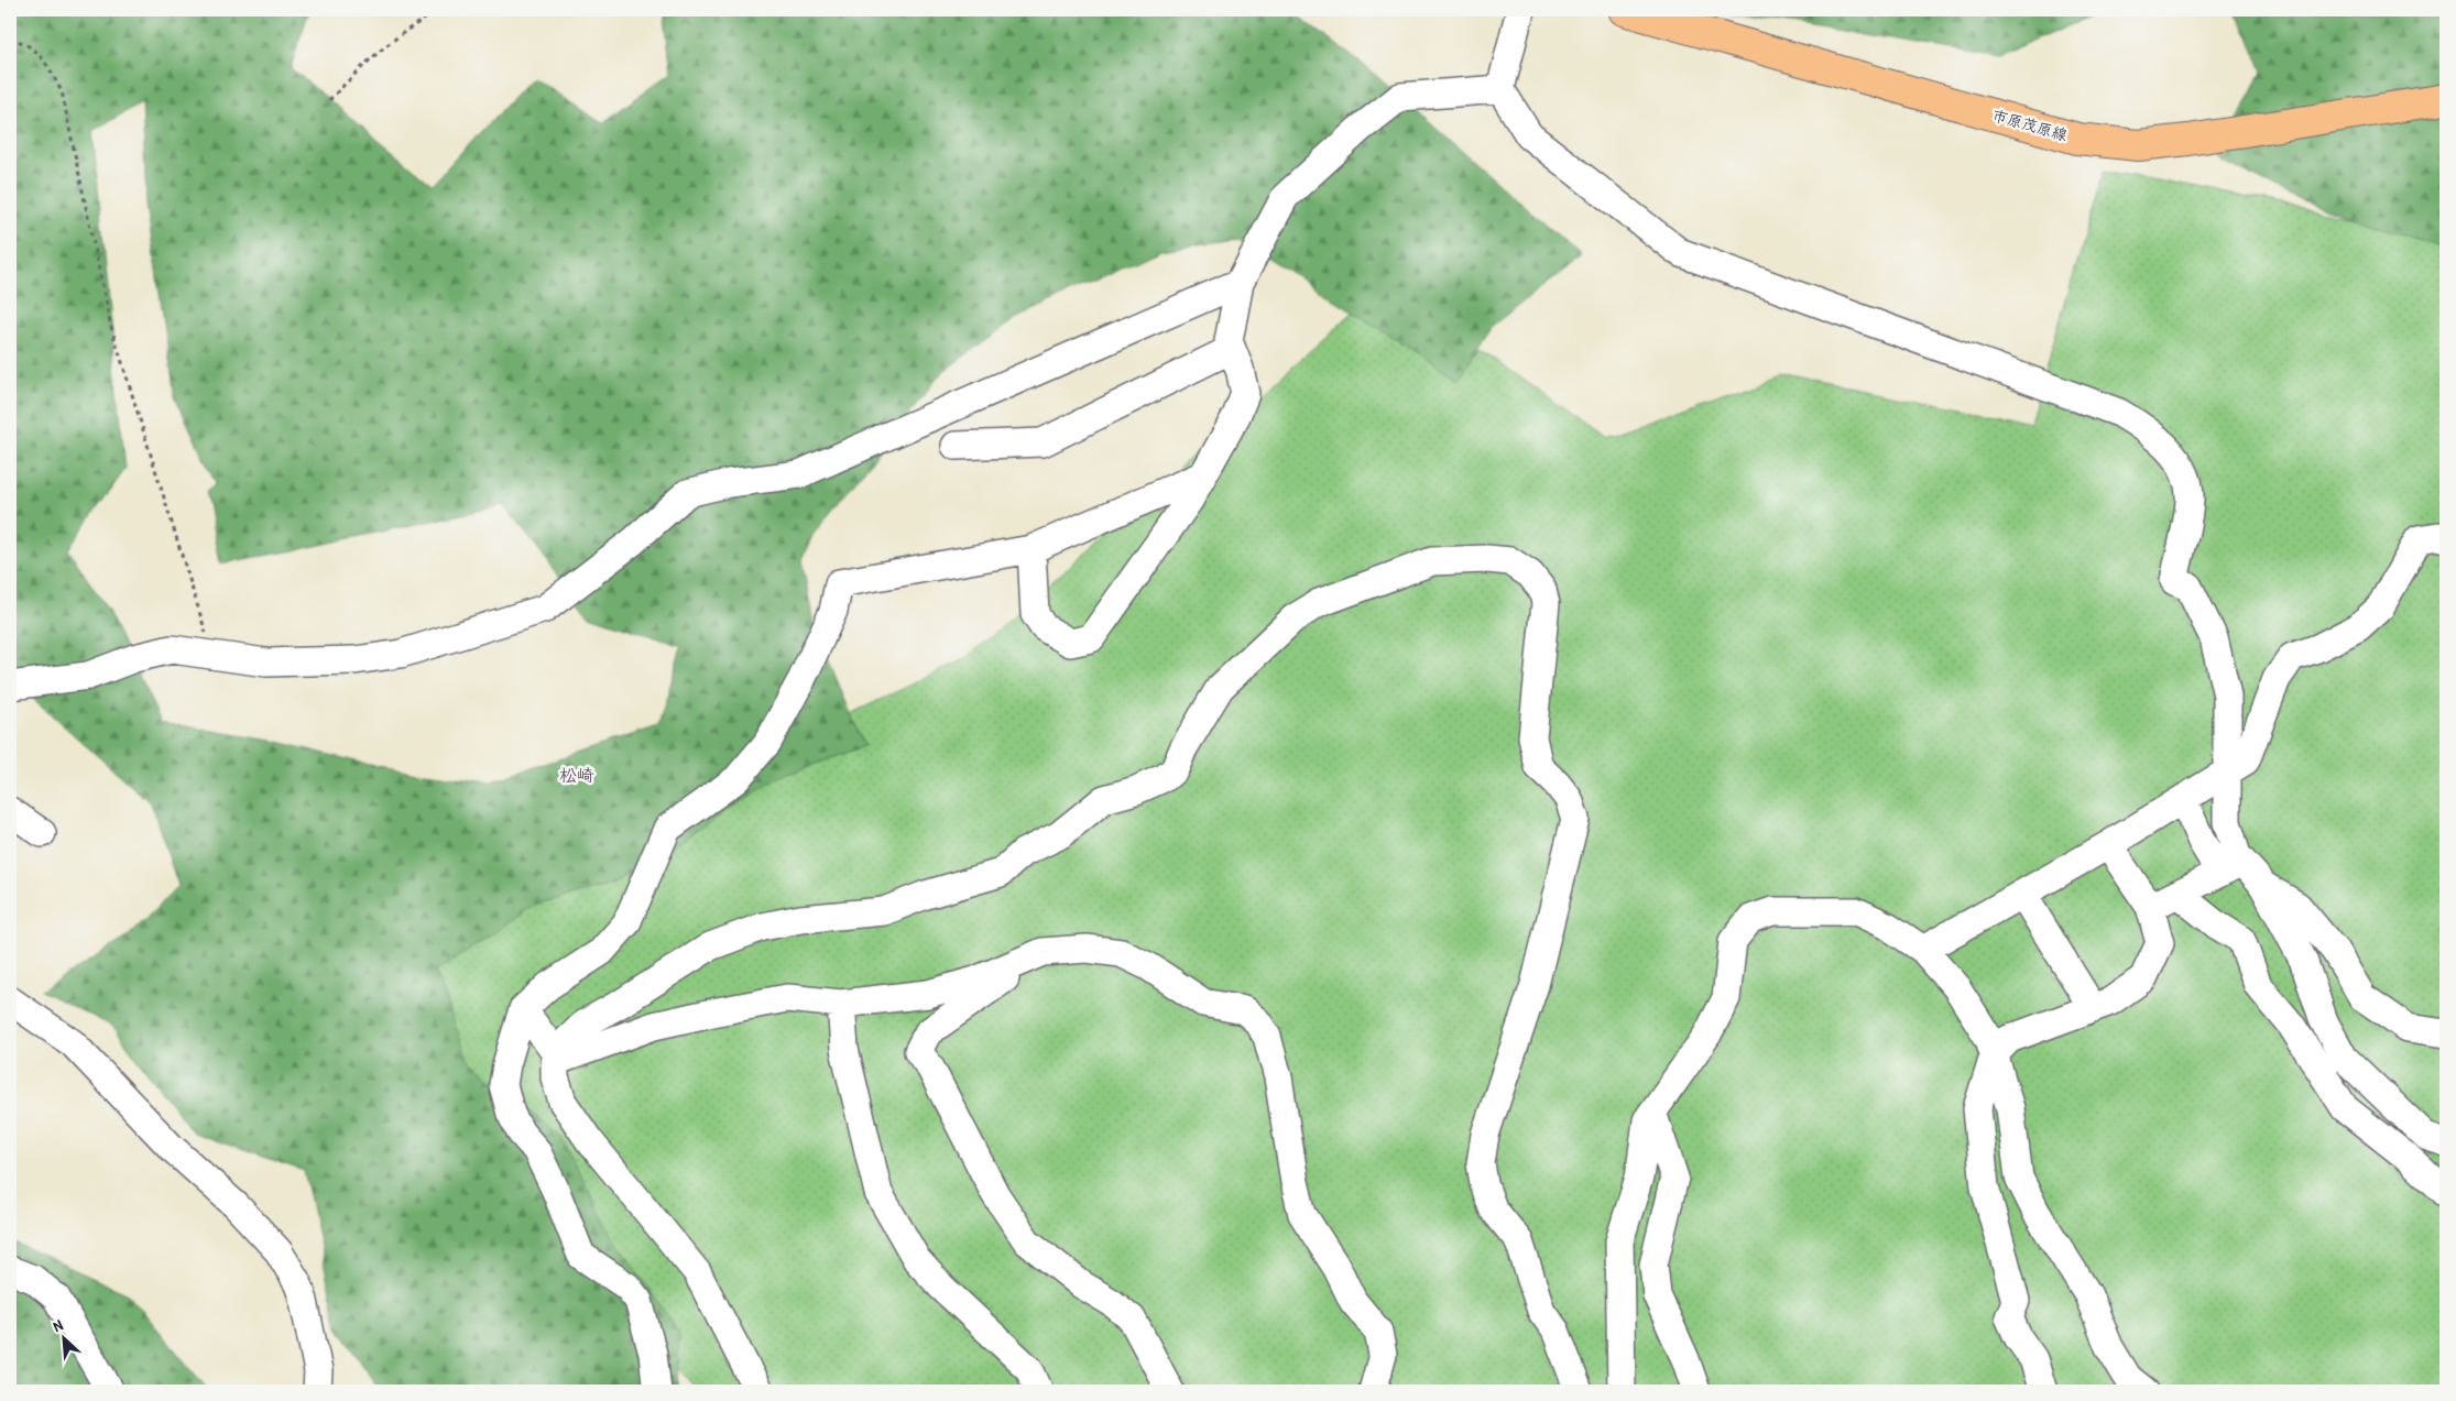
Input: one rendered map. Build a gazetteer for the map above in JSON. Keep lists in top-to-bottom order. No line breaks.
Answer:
{"streets":{"main road":["市原茂原線"]},"districts":["松崎"],"north":"top left"}
